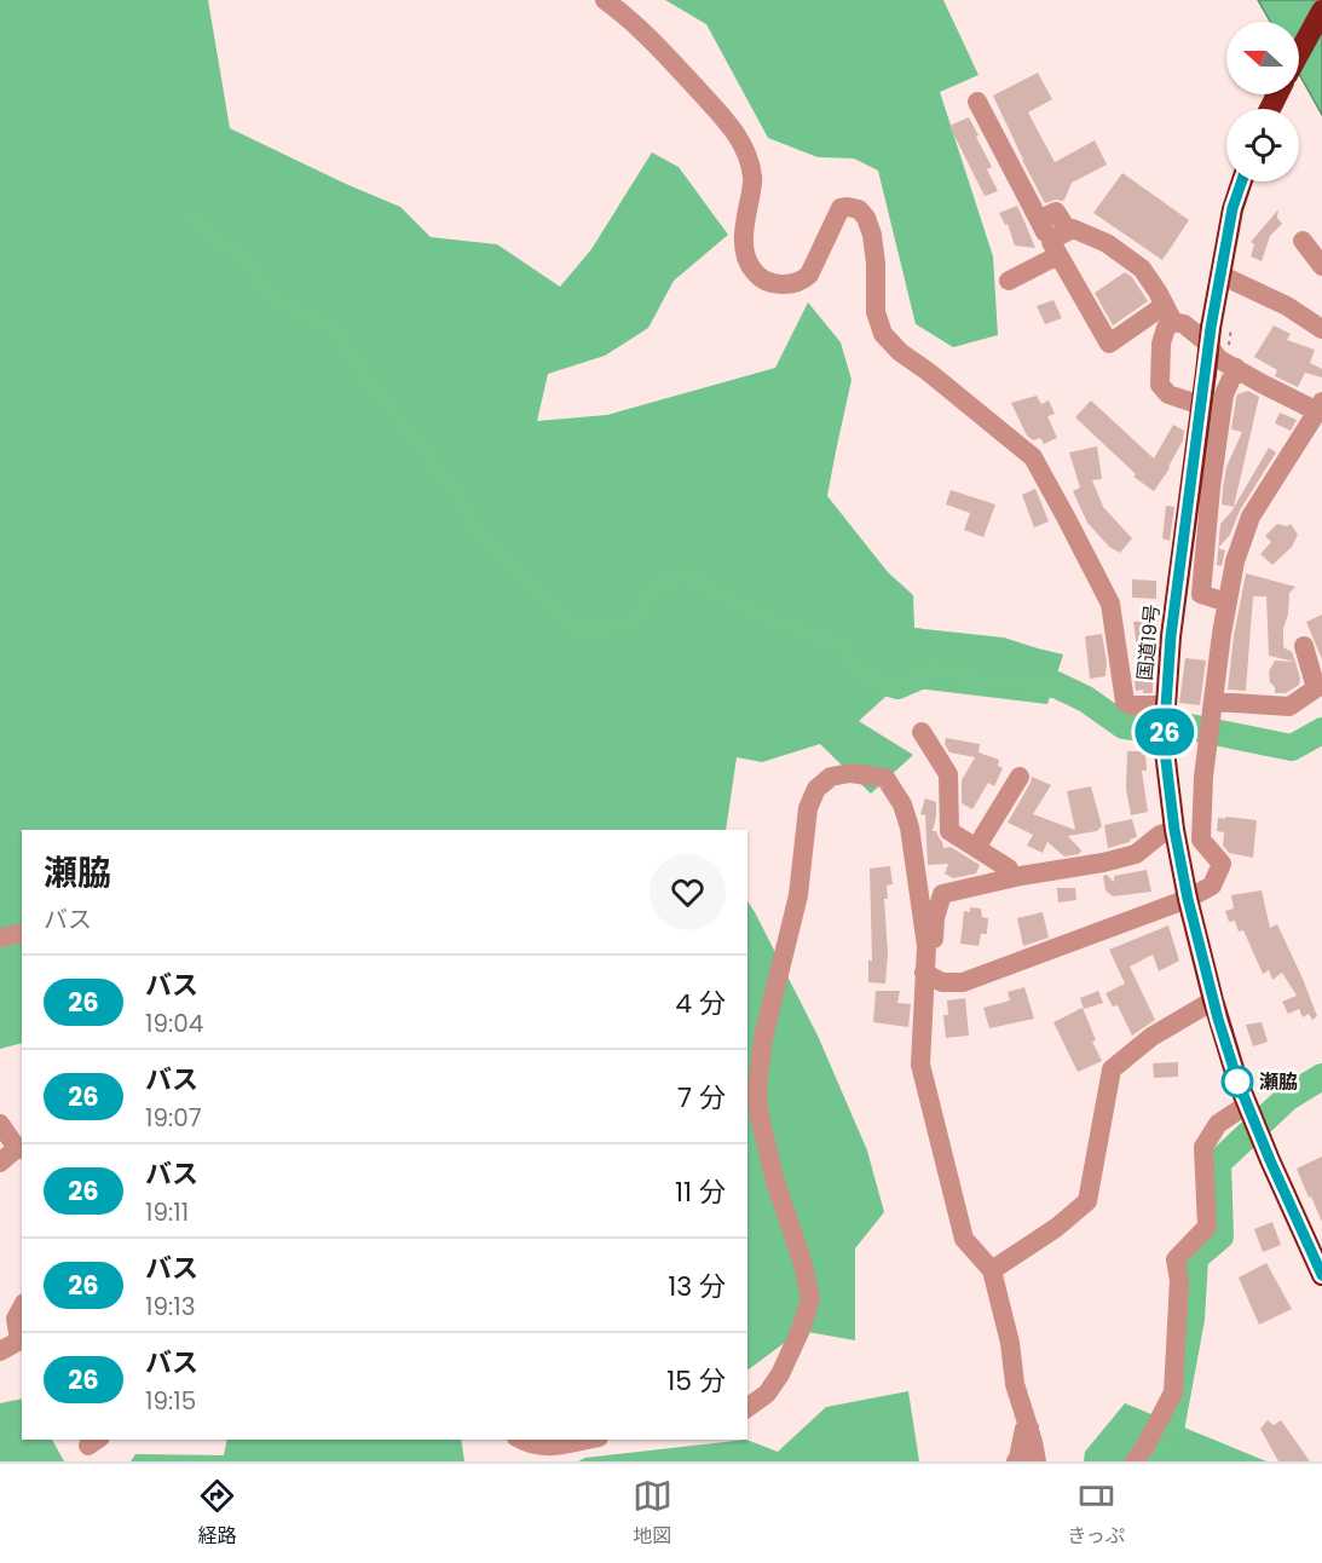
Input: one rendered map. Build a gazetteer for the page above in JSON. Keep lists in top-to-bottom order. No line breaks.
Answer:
{"streets":{"highway":["国道19号"]},"places":["瀬脇"],"lines":["bus line 26"],"north":"left","page":{"on_map":"26","heading":["瀬脇","バス"],"list":[{"mark":"26","name":"バス","note":"19:04","value":"4 分"},{"mark":"26","name":"バス","note":"19:07","value":"7 分"},{"mark":"26","name":"バス","note":"19:11","value":"11 分"},{"mark":"26","name":"バス","note":"19:13","value":"13 分"},{"mark":"26","name":"バス","note":"19:15","value":"15 分"}],"tabs":["経路","地図","きっぷ"]}}
